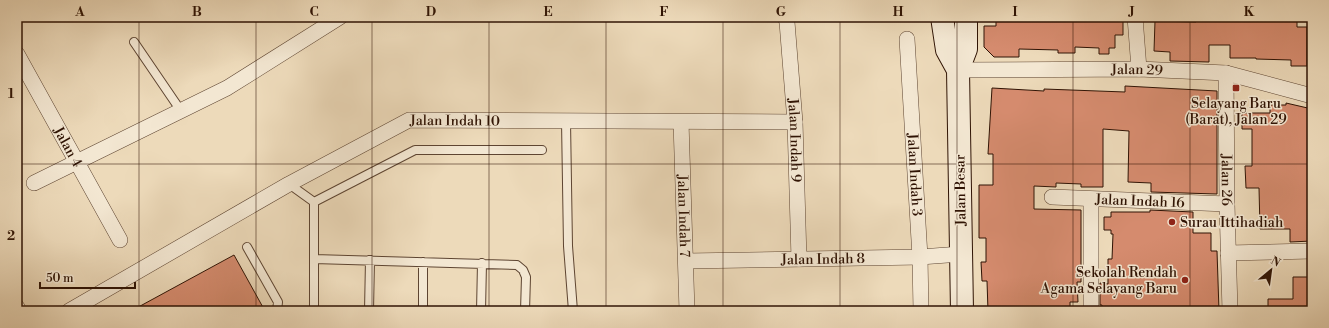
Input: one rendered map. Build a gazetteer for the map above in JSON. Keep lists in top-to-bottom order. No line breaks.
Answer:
{"streets":{"street":["Jalan 29","Jalan Indah 10","Jalan Indah 9","Jalan 4","Jalan Indah 3","Jalan 26","Jalan Besar","Jalan Indah 16","Jalan Indah 7","Jalan Indah 8"]},"crossings":[["Jalan 29","Jalan 26"],["Jalan 29","Jalan Besar"],["Jalan Indah 10","Jalan Indah 9"],["Jalan Indah 10","Jalan Indah 7"],["Jalan Indah 9","Jalan Indah 8"],["Jalan Indah 3","Jalan Indah 8"],["Jalan 26","Jalan Indah 16"],["Jalan Besar","Jalan Indah 8"],["Jalan Indah 7","Jalan Indah 8"]],"places":{"transit":["Selayang Baru (Barat), Jalan 29"],"other":["Surau Ittihadiah","Sekolah Rendah Agama Selayang Baru"]},"scale_bar":"50 m","north":"top right","grid":{"columns":["A","B","C","D","E","F","G","H","I","J","K"],"rows":["1","2"]}}
